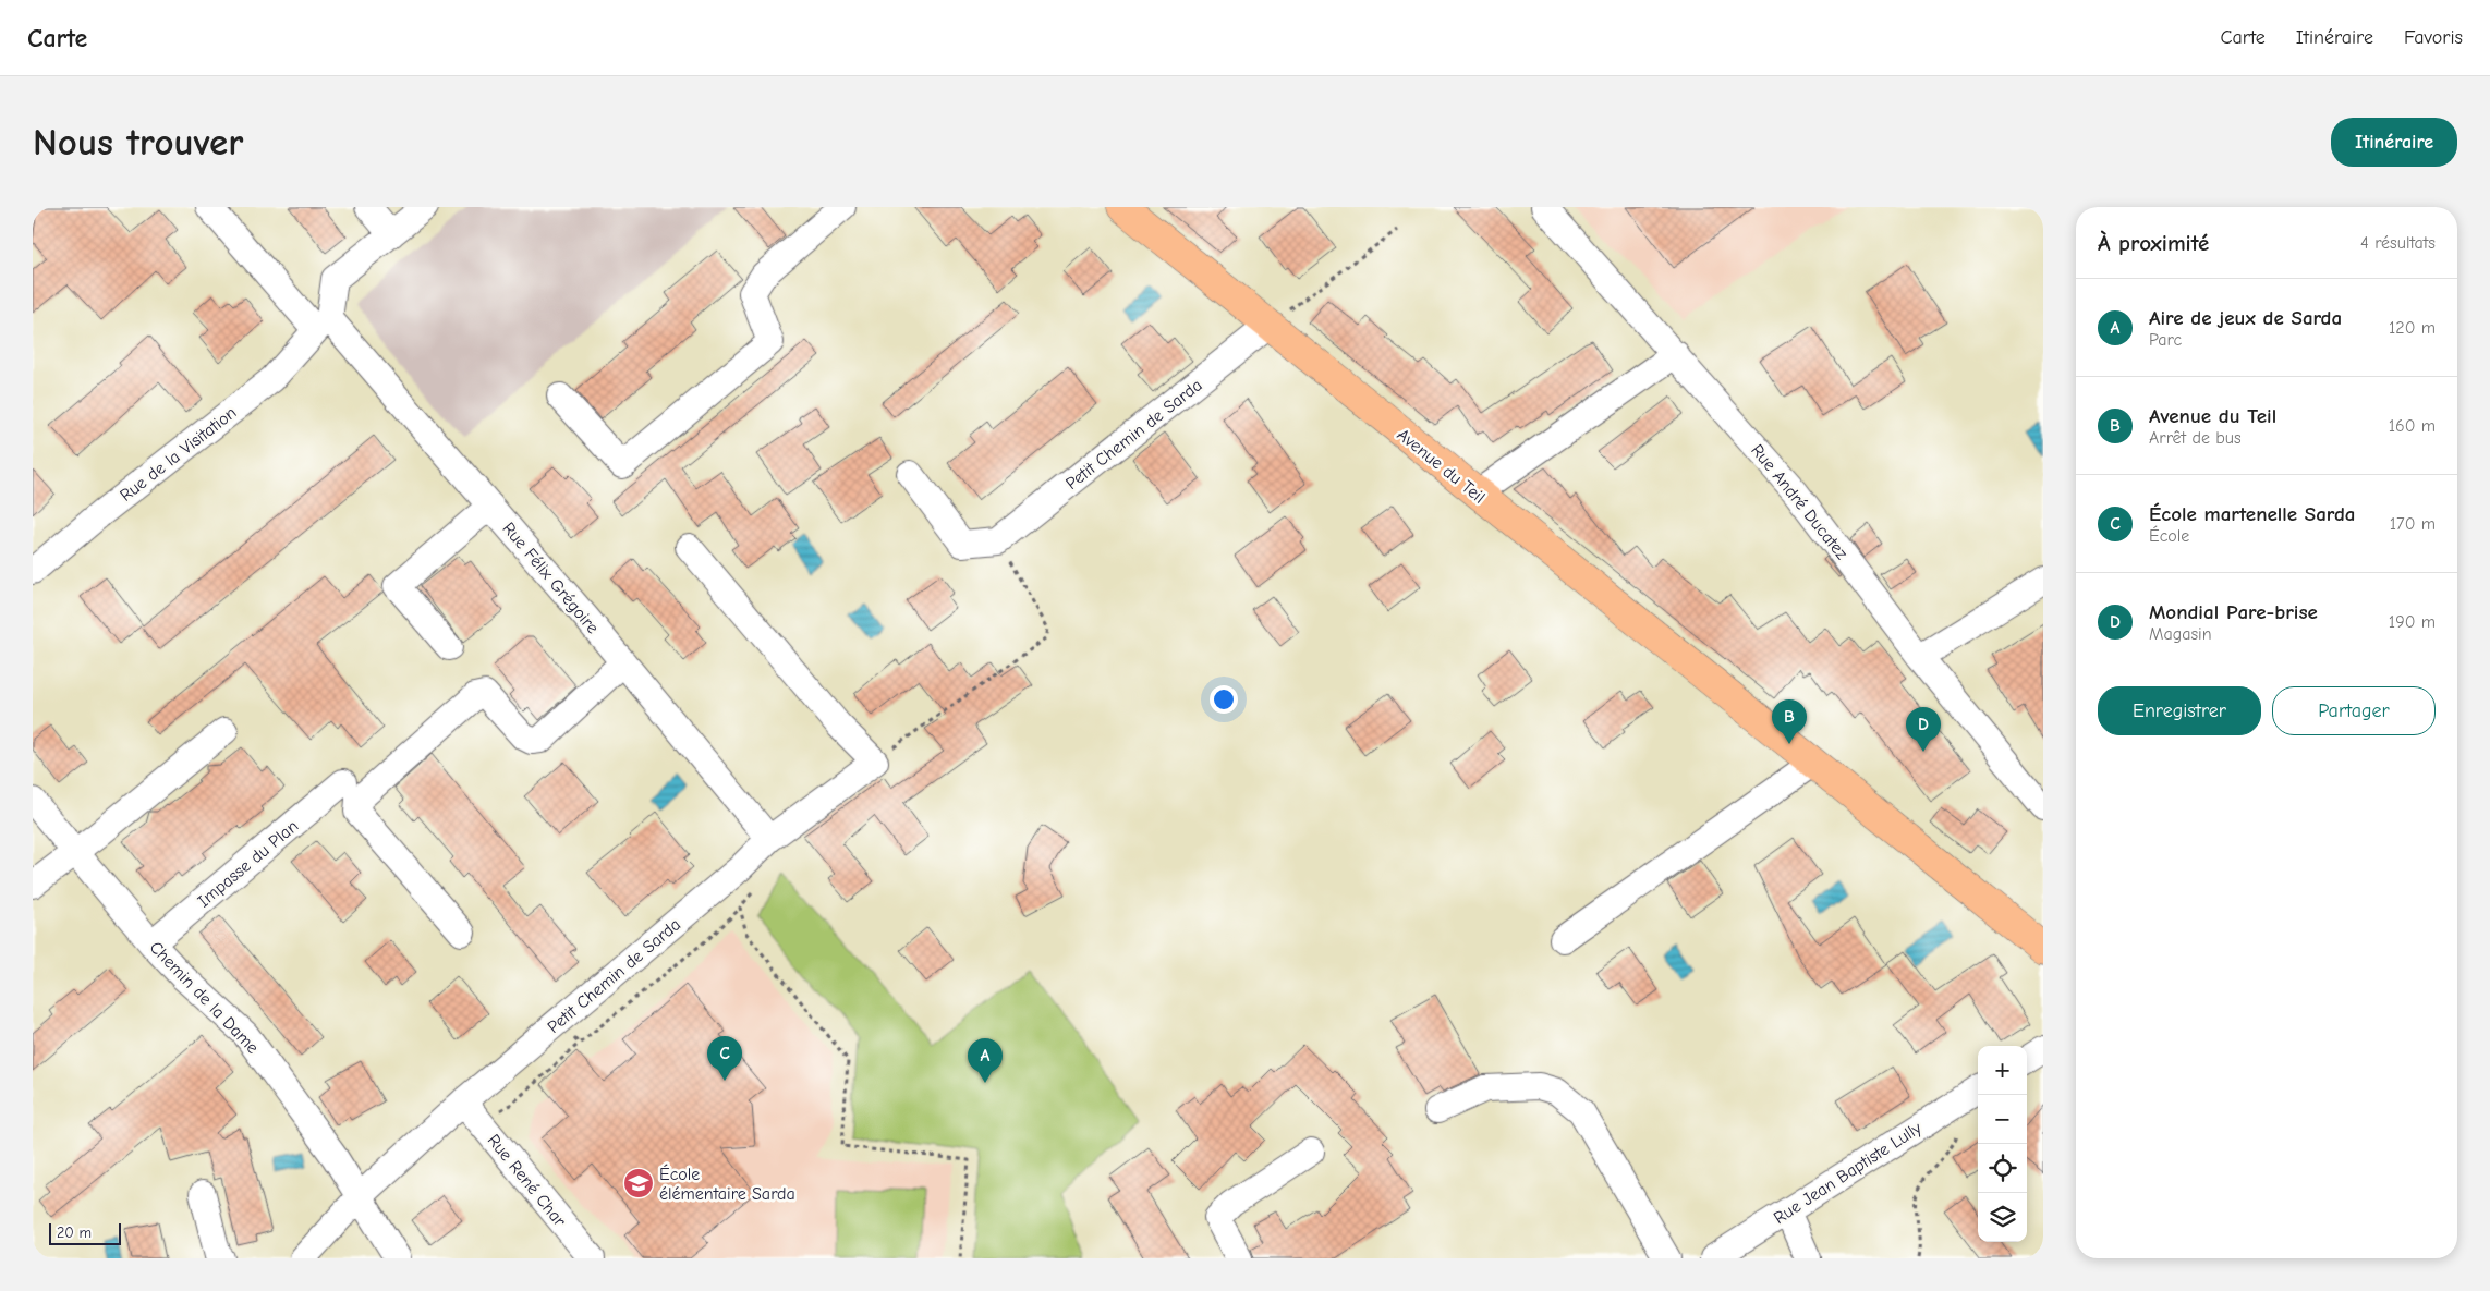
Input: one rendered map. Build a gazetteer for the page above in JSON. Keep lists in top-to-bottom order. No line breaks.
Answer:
{"streets":{"main road":["Avenue du Teil"],"street":["Petit Chemin de Sarda","Rue de la Visitation","Rue André Ducatez","Rue Félix Grégoire","Impasse du Plan","Chemin de la Dame","Rue Jean Baptiste Lully","Rue René Char"]},"crossings":[["Petit Chemin de Sarda","Avenue du Teil"],["Petit Chemin de Sarda","Rue Félix Grégoire"],["Petit Chemin de Sarda","Chemin de la Dame"],["Petit Chemin de Sarda","Rue René Char"],["Rue de la Visitation","Rue Félix Grégoire"],["Impasse du Plan","Chemin de la Dame"]],"places":{"school or university":["École élémentaire Sarda"]},"scale_bar":"20 m","page":{"header":"Carte","nav":["Carte","Itinéraire","Favoris"],"buttons":["Itinéraire",["Enregistrer","Partager"]],"title":"Nous trouver","heading":["À proximité","4 résultats"],"list":[{"mark":"A","name":"Aire de jeux de Sarda","note":"Parc","value":"120 m"},{"mark":"B","name":"Avenue du Teil","note":"Arrêt de bus","value":"160 m"},{"mark":"C","name":"École martenelle Sarda","note":"École","value":"170 m"},{"mark":"D","name":"Mondial Pare-brise","note":"Magasin","value":"190 m"}],"pins":["B","D","C","A"],"map_buttons":["+","−"],"scale":"20 m"}}
